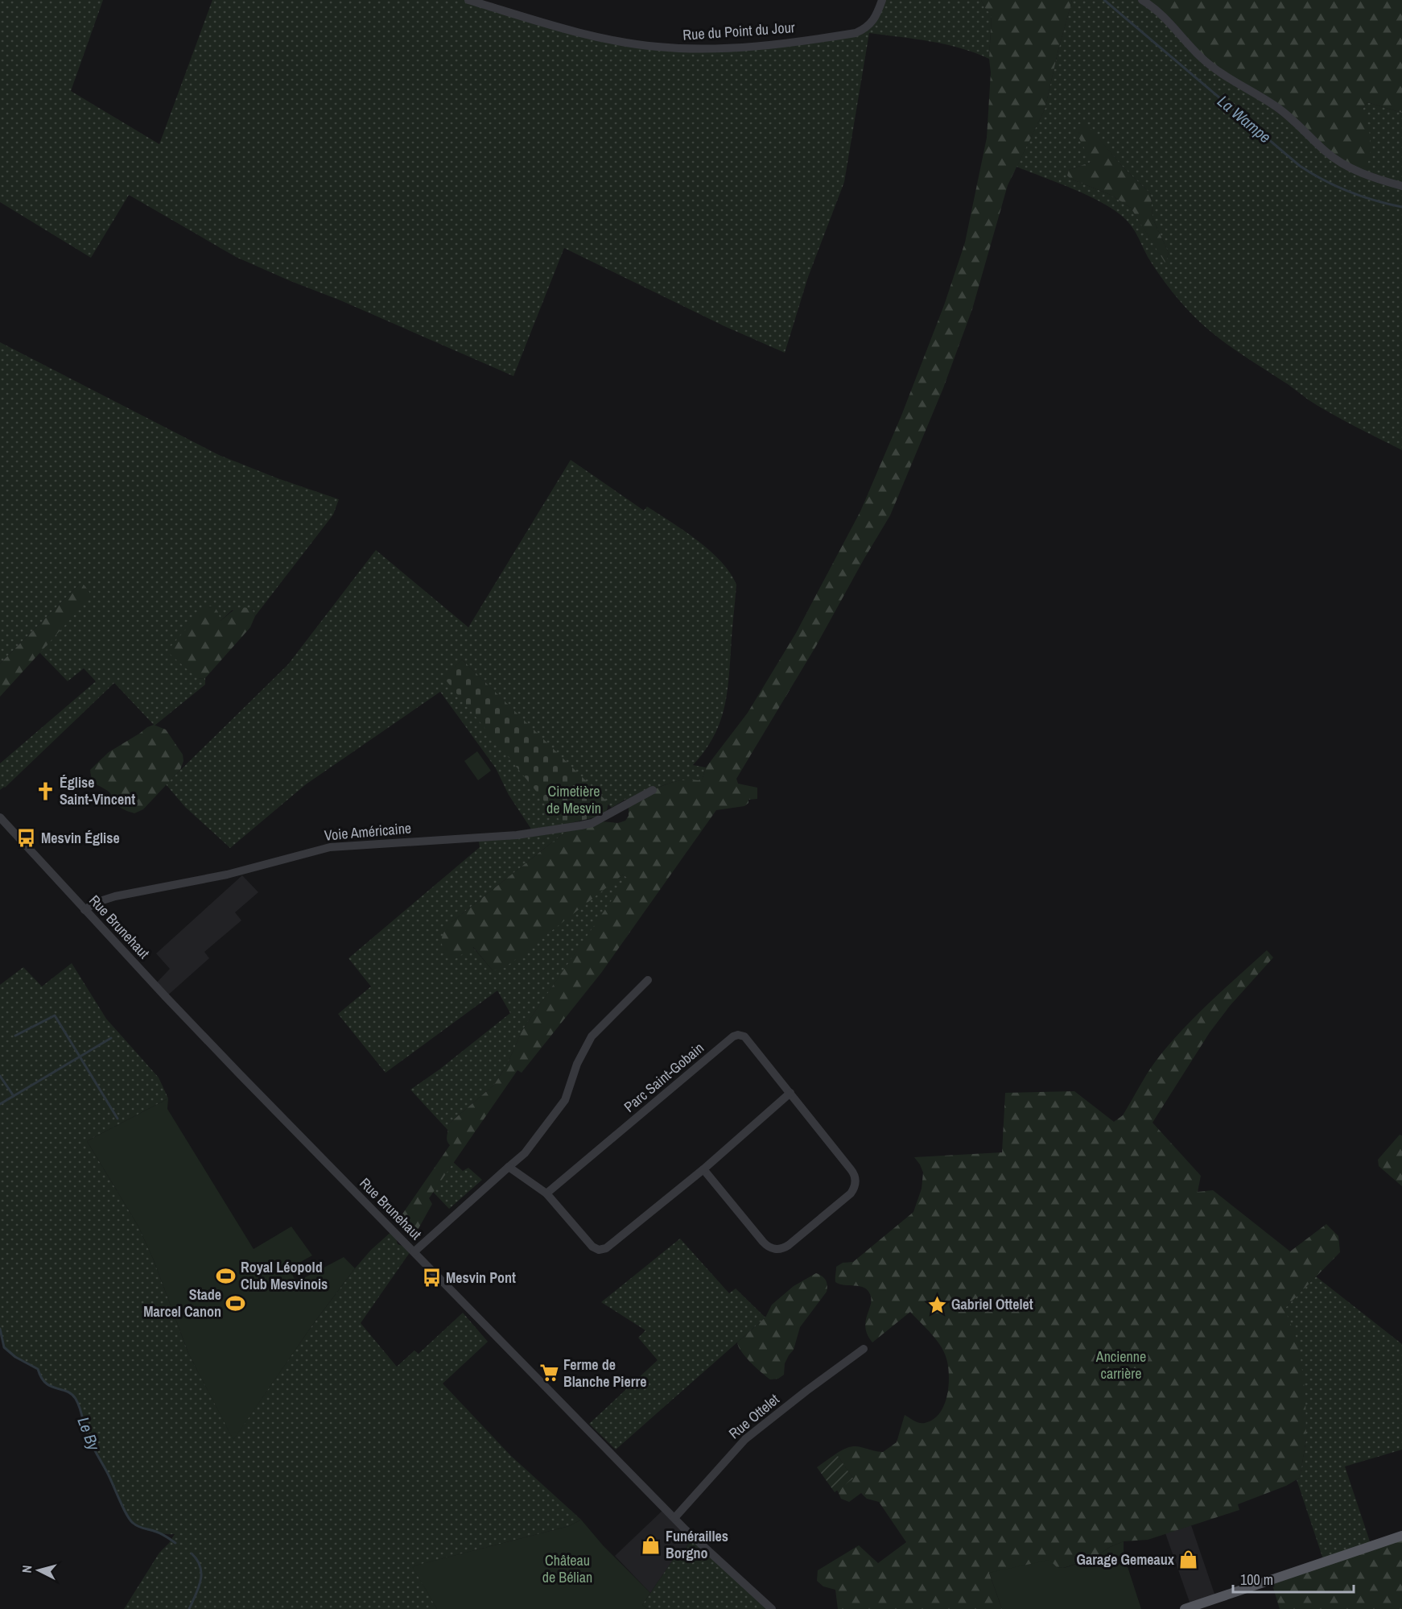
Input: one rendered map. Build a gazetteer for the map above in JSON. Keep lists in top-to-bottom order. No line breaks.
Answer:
{"streets":{"street":["Rue du Point du Jour","Voie Américaine","Rue Brunehaut","Parc Saint-Gobain","Rue Ottelet"]},"crossings":[["Voie Américaine","Rue Brunehaut"],["Rue Brunehaut","Rue Ottelet"]],"water":["La Wampe","Le By"],"parks":["Cimetière de Mesvin","Ancienne carrière","Château de Bélian"],"places":{"church":["Église Saint-Vincent"],"bus stop":["Mesvin Église","Mesvin Pont"],"sports":["Royal Léopold Club Mesvinois","Stade Marcel Canon"],"place":["Gabriel Ottelet"],"supermarket":["Ferme de Blanche Pierre"],"shop":["Funérailles Borgno","Garage Gemeaux"]},"scale_bar":"100 m","north":"left"}
